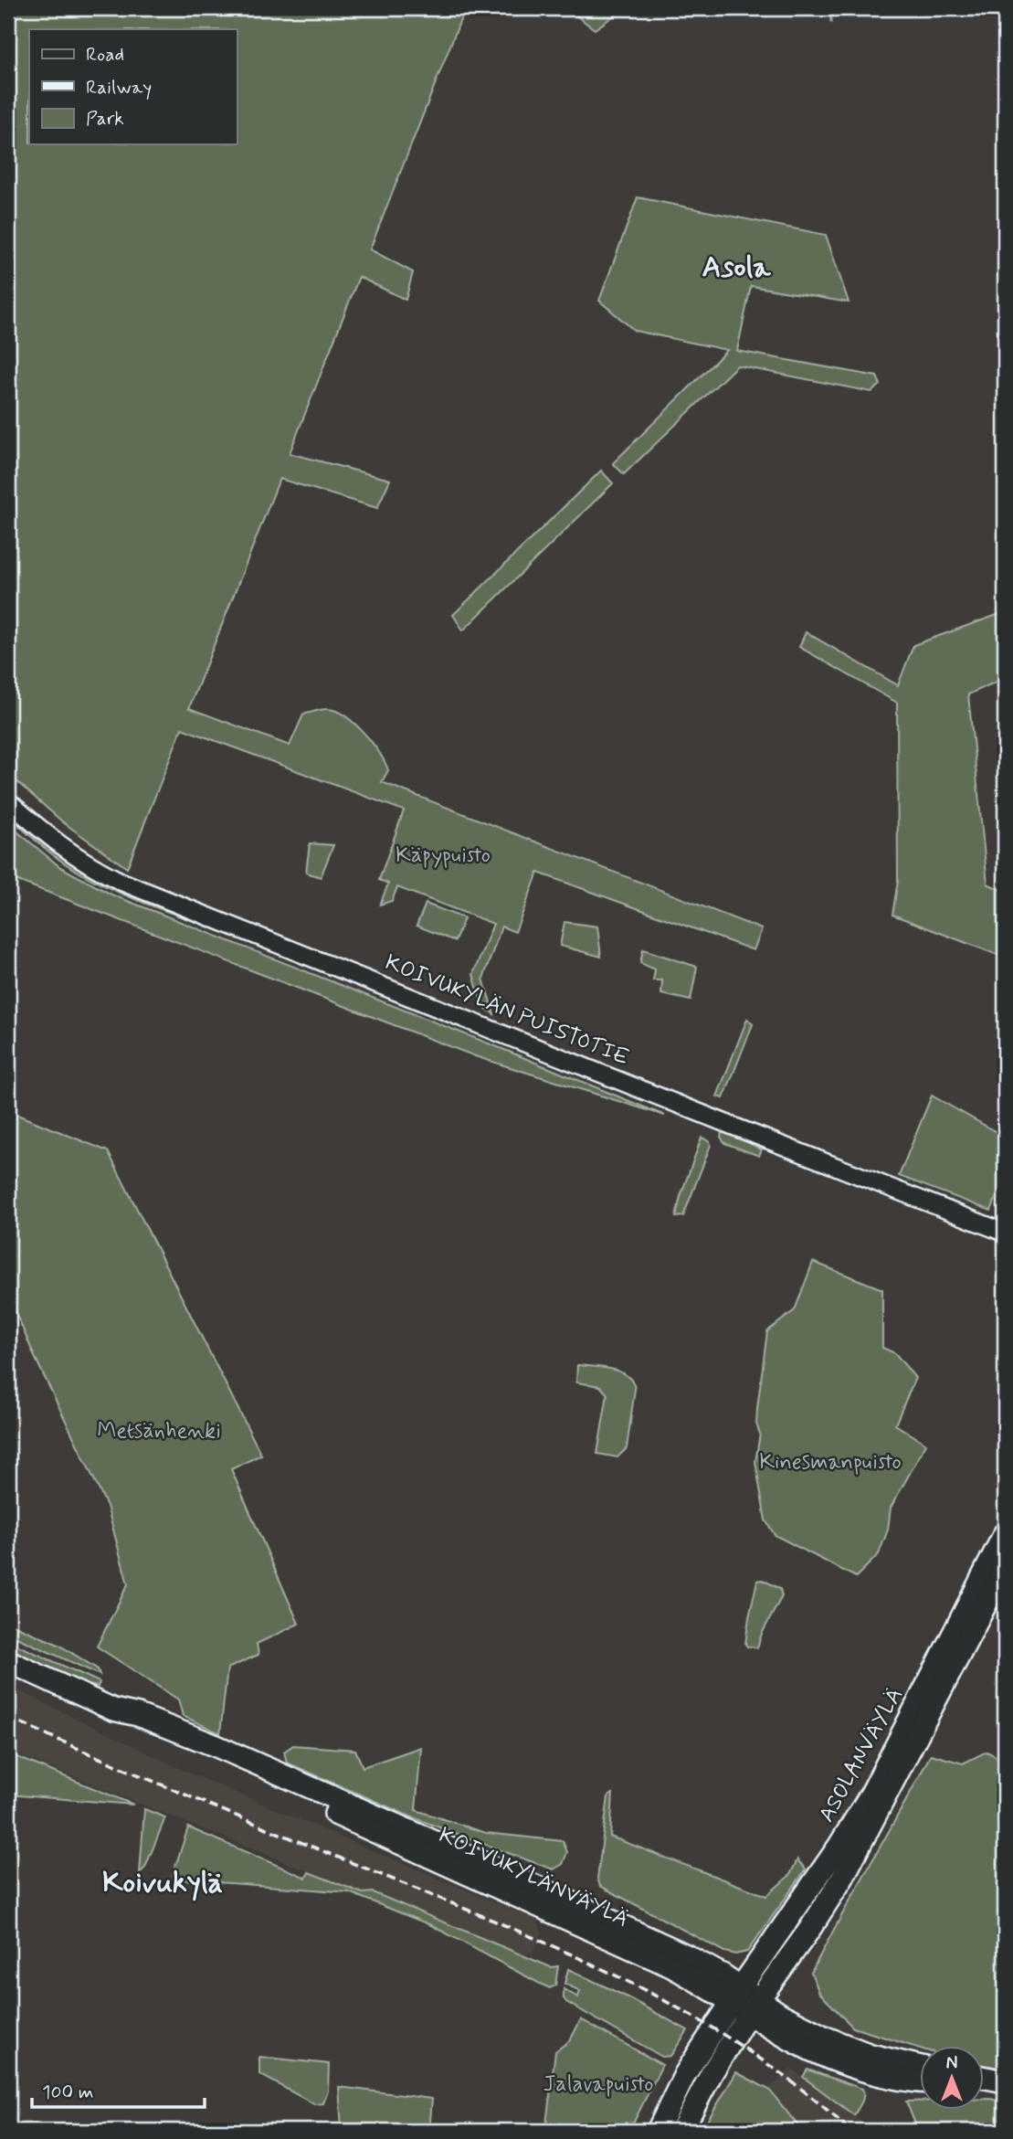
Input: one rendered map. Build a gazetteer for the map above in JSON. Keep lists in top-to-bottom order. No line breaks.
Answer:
{"streets":{"main road":["ASOLANVÄYLÄ","KOIVUKYLÄNVÄYLÄ"],"street":["KOIVUKYLÄN PUISTOTIE"]},"crossings":[["ASOLANVÄYLÄ","KOIVUKYLÄNVÄYLÄ"]],"districts":["Asola","Koivukylä"],"parks":["Käpypuisto","Metsänhenki","Kinesmanpuisto","Jalavapuisto"],"legend":["Road","Railway","Park"],"scale_bar":"100 m","north":"top"}
